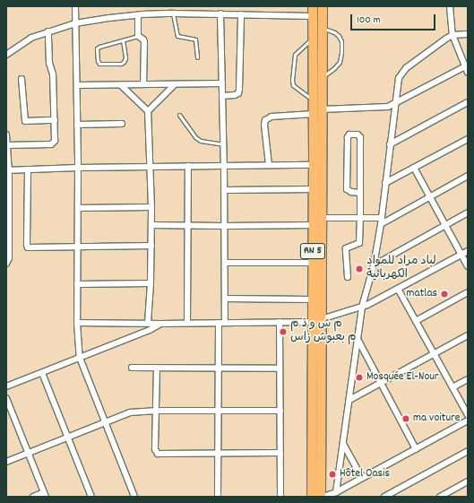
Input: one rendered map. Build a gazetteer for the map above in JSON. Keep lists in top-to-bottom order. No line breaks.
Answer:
{"streets":{"main road":["RN 5"]},"places":["لباد مراد للمواد الكهربائية","matlas","م ش و ذ م م بعبوش زاس","Mosquée El-Nour","ma voiture","Hôtel Oasis"],"scale_bar":"100 m"}
